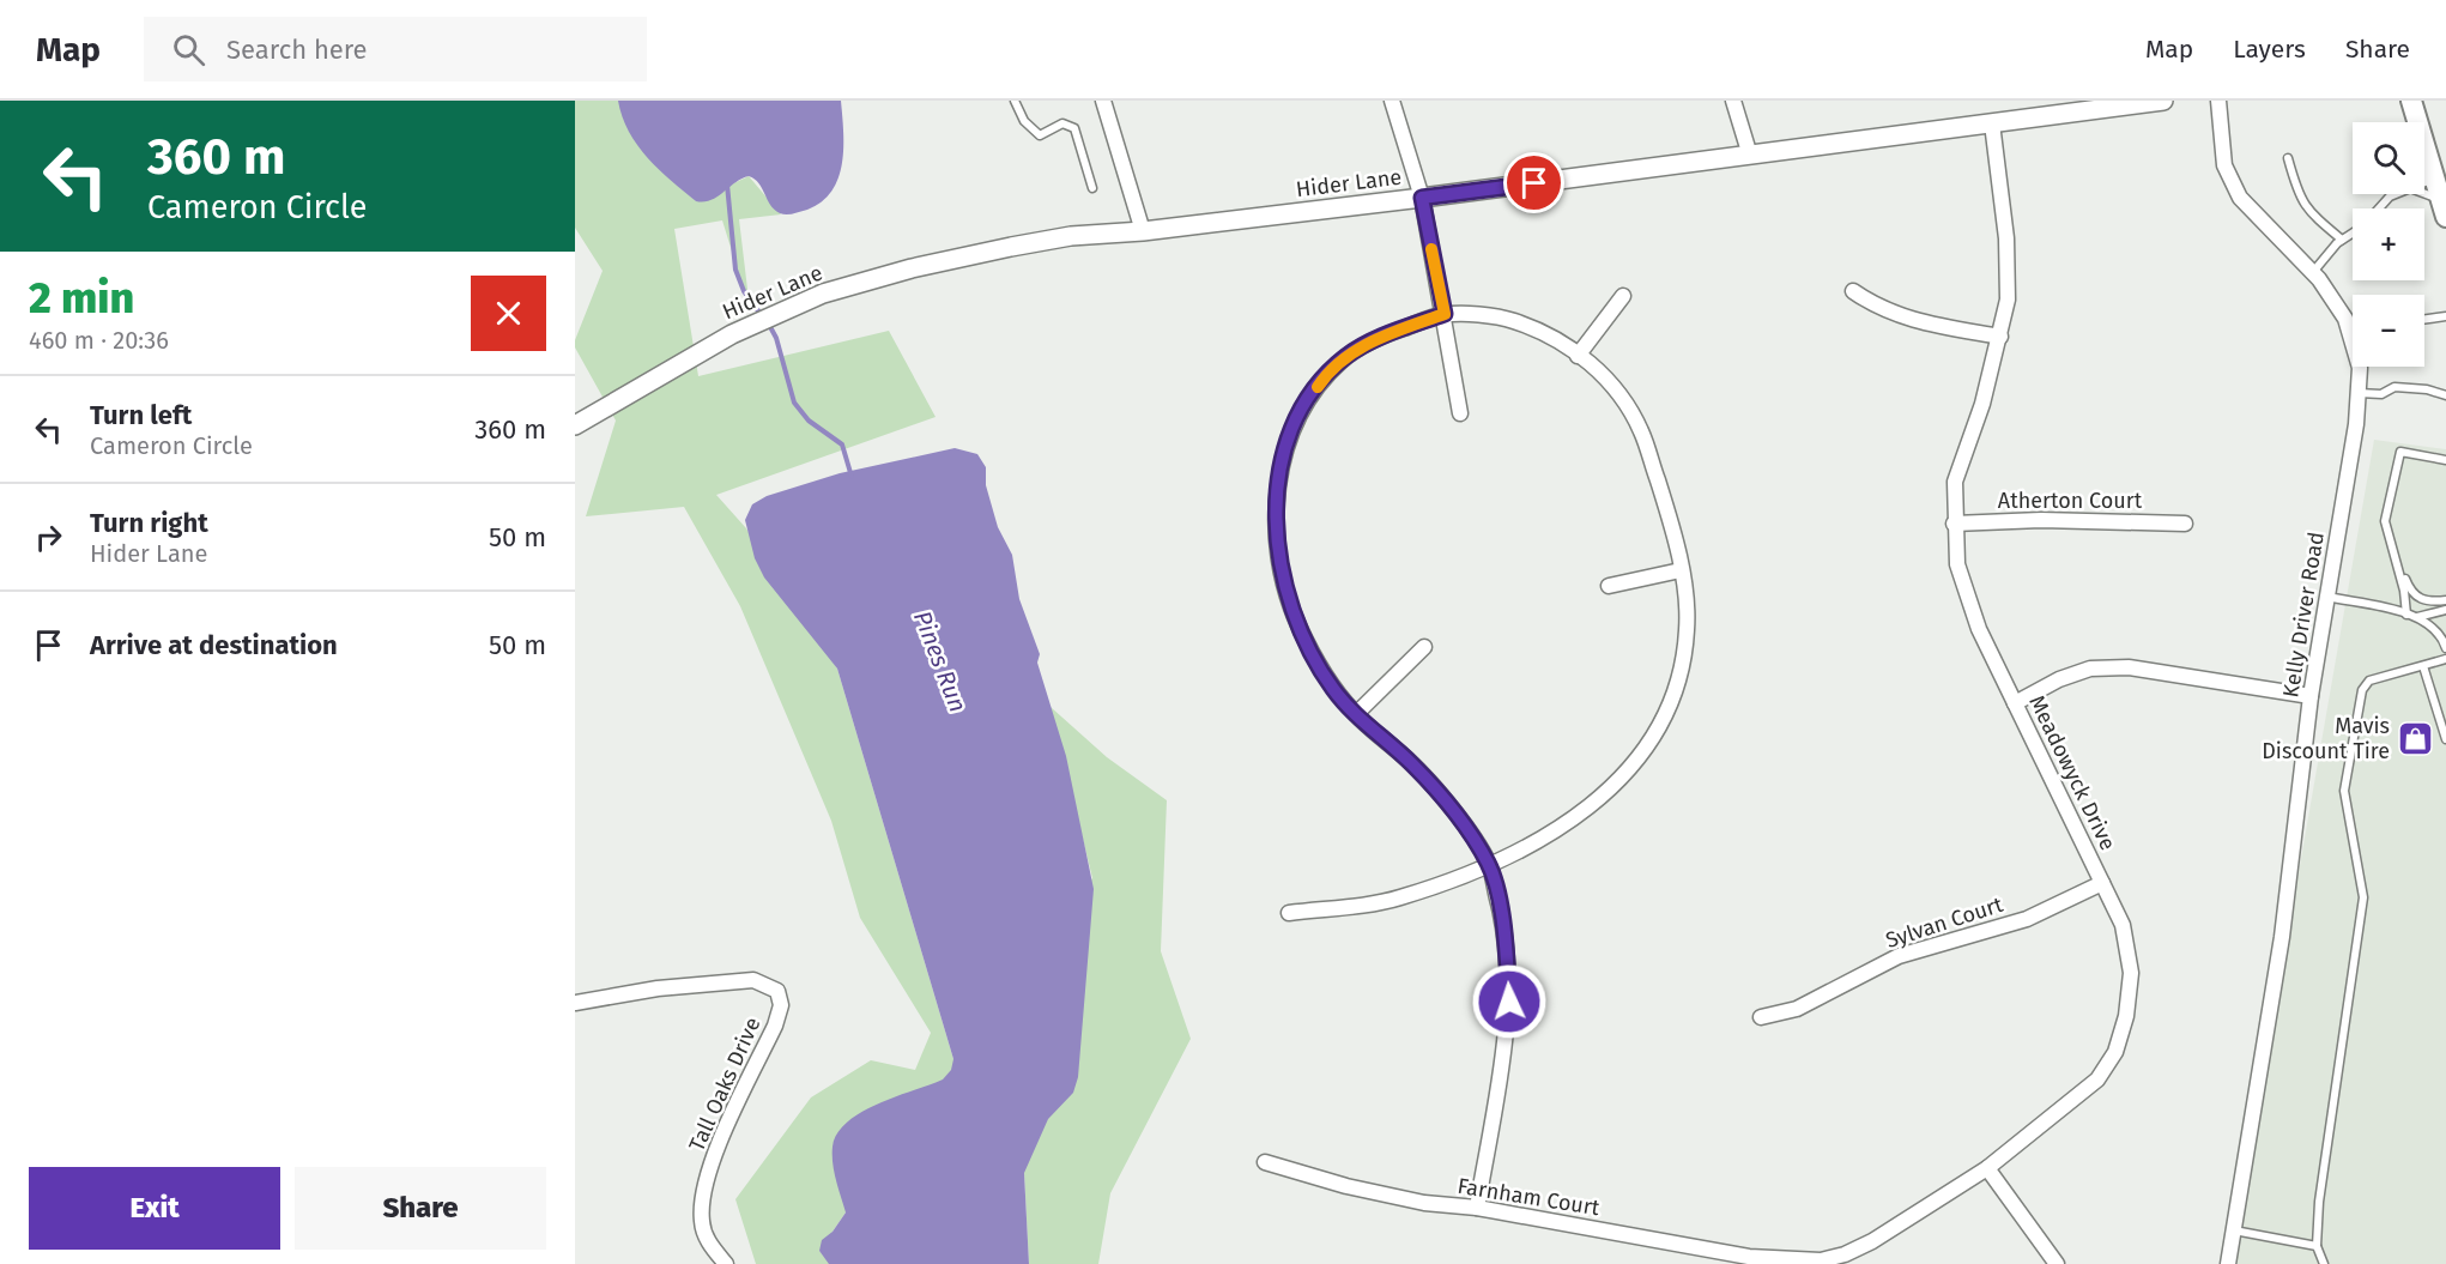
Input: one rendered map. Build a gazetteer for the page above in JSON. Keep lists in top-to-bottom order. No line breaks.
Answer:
{"streets":{"street":["Hider Lane","Atherton Court","Kelly Driver Road","Meadowyck Drive","Sylvan Court","Tall Oaks Drive","Farnham Court"]},"crossings":[["Hider Lane","Meadowyck Drive"],["Atherton Court","Meadowyck Drive"],["Meadowyck Drive","Sylvan Court"],["Meadowyck Drive","Farnham Court"]],"water":["Pines Run"],"places":{"shop":["Mavis Discount Tire"]},"page":{"header":"Map","search":"Search here","nav":["Map","Layers","Share"],"turn":["360 m","Cameron Circle"],"map_buttons":["+","−"],"heading":["2 min","460 m · 20:36"],"list":[{"name":"Turn left","note":"Cameron Circle","value":"360 m"},{"name":"Turn right","note":"Hider Lane","value":"50 m"},{"name":"Arrive at destination","value":"50 m"}],"buttons":["Exit","Share"]}}
